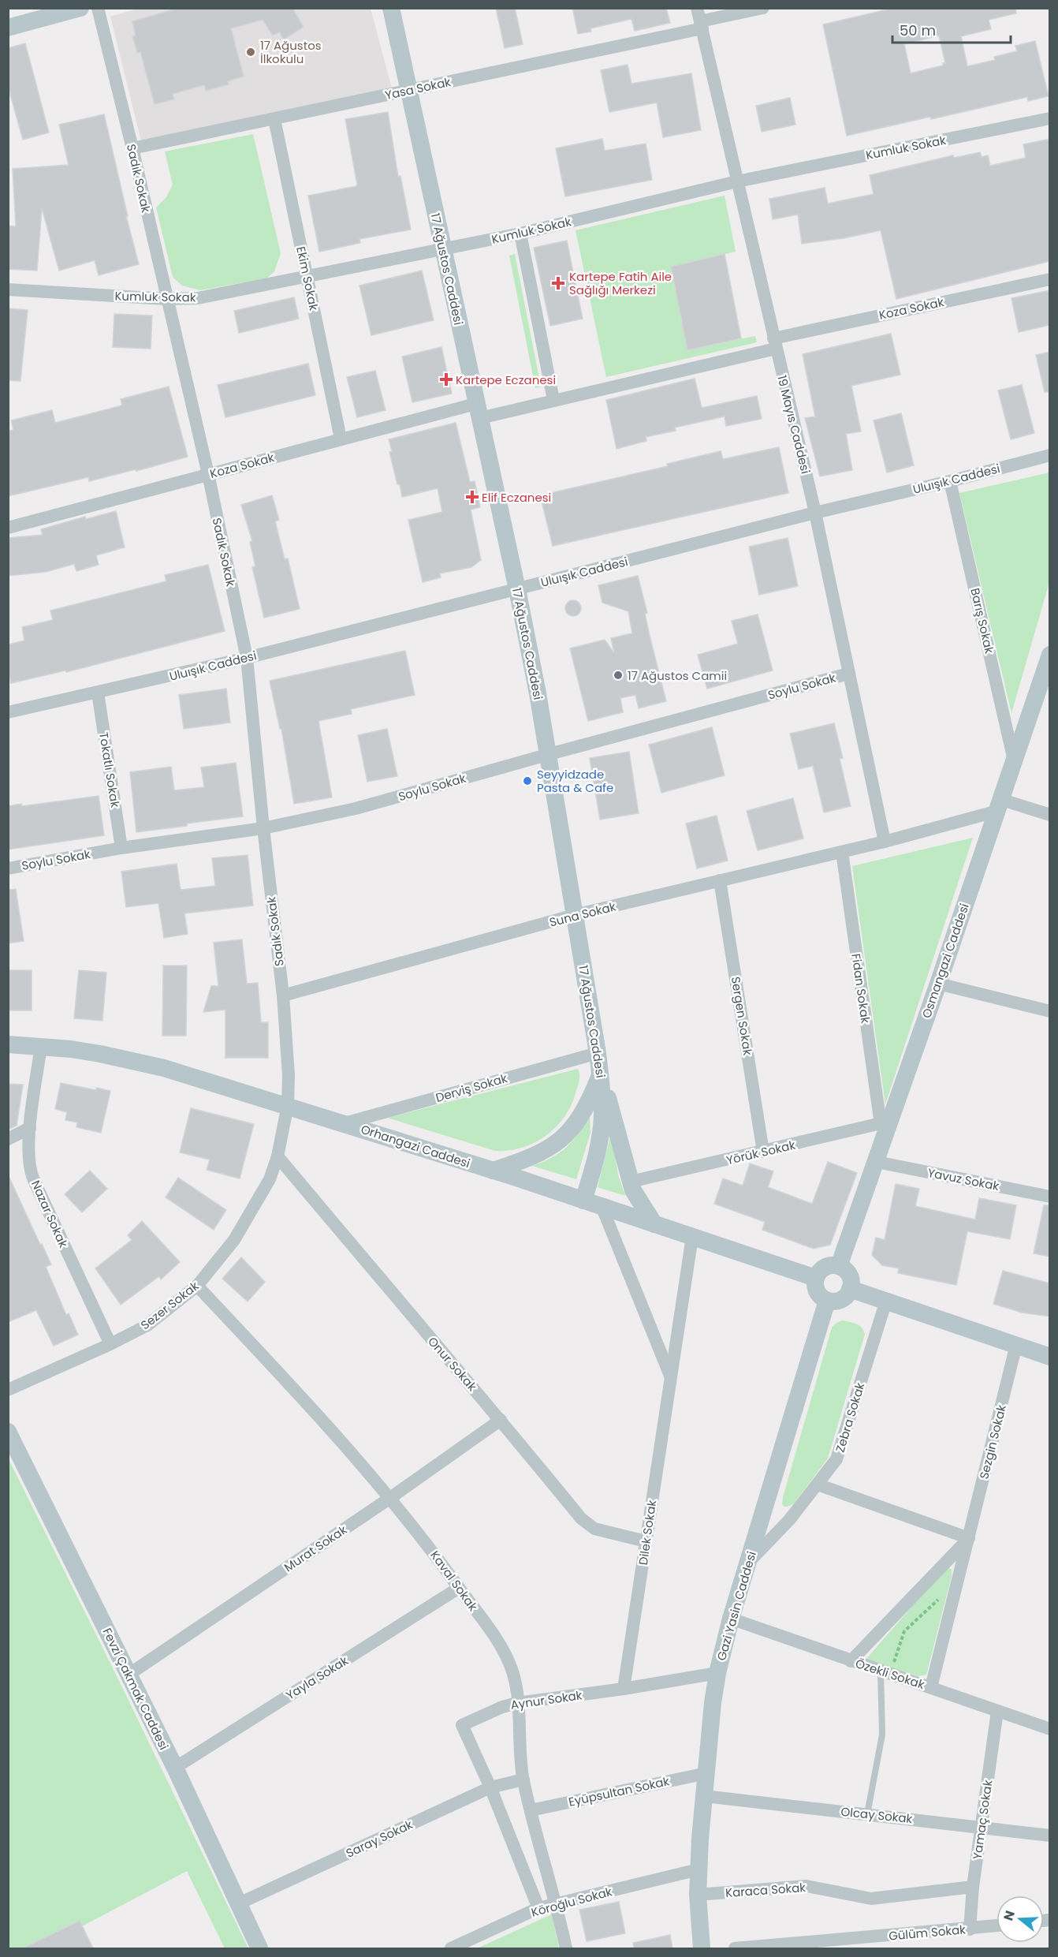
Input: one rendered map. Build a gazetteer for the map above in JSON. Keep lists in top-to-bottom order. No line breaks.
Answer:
{"streets":{"street":["Yasa Sokak","Kumluk Sokak","Sadık Sokak","17 Ağustos Caddesi","Ekim Sokak","Koza Sokak","19 Mayıs Caddesi","Uluışık Caddesi","Barış Sokak","Soylu Sokak","Tokatlı Sokak","Suna Sokak","Osmangazi Caddesi","Fidan Sokak","Sergen Sokak","Derviş Sokak","Orhangazi Caddesi","Yörük Sokak","Yavuz Sokak","Nazar Sokak","Sezer Sokak","Onur Sokak","Zebra Sokak","Sezgin Sokak","Dilek Sokak","Murat Sokak","Kaval Sokak","Gazi Yasin Caddesi","Özekli Sokak","Yayla Sokak","Fevzi Çakmak Caddesi","Aynur Sokak","Eyüpsultan Sokak","Olcay Sokak","Yamaç Sokak","Saray Sokak","Karaca Sokak","Köroğlu Sokak","Gülüm Sokak"]},"crossings":[["Yasa Sokak","Sadık Sokak"],["Yasa Sokak","17 Ağustos Caddesi"],["Yasa Sokak","Ekim Sokak"],["Yasa Sokak","19 Mayıs Caddesi"],["Kumluk Sokak","Sadık Sokak"],["Kumluk Sokak","17 Ağustos Caddesi"],["Kumluk Sokak","Ekim Sokak"],["Kumluk Sokak","19 Mayıs Caddesi"],["Sadık Sokak","Koza Sokak"],["Sadık Sokak","Uluışık Caddesi"],["Sadık Sokak","Soylu Sokak"],["Sadık Sokak","Suna Sokak"],["Sadık Sokak","Orhangazi Caddesi"],["Sadık Sokak","Sezer Sokak"],["17 Ağustos Caddesi","Koza Sokak"],["17 Ağustos Caddesi","Uluışık Caddesi"],["17 Ağustos Caddesi","Soylu Sokak"],["17 Ağustos Caddesi","Suna Sokak"],["17 Ağustos Caddesi","Derviş Sokak"],["17 Ağustos Caddesi","Orhangazi Caddesi"],["Ekim Sokak","Koza Sokak"],["Koza Sokak","19 Mayıs Caddesi"],["19 Mayıs Caddesi","Uluışık Caddesi"],["19 Mayıs Caddesi","Soylu Sokak"],["19 Mayıs Caddesi","Suna Sokak"],["Uluışık Caddesi","Barış Sokak"],["Uluışık Caddesi","Tokatlı Sokak"],["Barış Sokak","Osmangazi Caddesi"],["Soylu Sokak","Tokatlı Sokak"],["Suna Sokak","Osmangazi Caddesi"],["Suna Sokak","Fidan Sokak"],["Suna Sokak","Sergen Sokak"],["Osmangazi Caddesi","Fidan Sokak"],["Osmangazi Caddesi","Orhangazi Caddesi"],["Osmangazi Caddesi","Yörük Sokak"],["Osmangazi Caddesi","Yavuz Sokak"],["Osmangazi Caddesi","Gazi Yasin Caddesi"],["Fidan Sokak","Yörük Sokak"],["Sergen Sokak","Yörük Sokak"],["Derviş Sokak","Orhangazi Caddesi"],["Orhangazi Caddesi","Nazar Sokak"],["Orhangazi Caddesi","Sezer Sokak"],["Orhangazi Caddesi","Dilek Sokak"],["Orhangazi Caddesi","Gazi Yasin Caddesi"],["Nazar Sokak","Sezer Sokak"],["Sezer Sokak","Onur Sokak"],["Sezer Sokak","Kaval Sokak"],["Onur Sokak","Dilek Sokak"],["Onur Sokak","Murat Sokak"],["Zebra Sokak","Gazi Yasin Caddesi"],["Sezgin Sokak","Özekli Sokak"],["Dilek Sokak","Aynur Sokak"],["Murat Sokak","Kaval Sokak"],["Murat Sokak","Fevzi Çakmak Caddesi"],["Kaval Sokak","Yayla Sokak"],["Kaval Sokak","Aynur Sokak"],["Kaval Sokak","Eyüpsultan Sokak"],["Kaval Sokak","Saray Sokak"],["Kaval Sokak","Köroğlu Sokak"],["Gazi Yasin Caddesi","Özekli Sokak"],["Gazi Yasin Caddesi","Aynur Sokak"],["Gazi Yasin Caddesi","Eyüpsultan Sokak"],["Gazi Yasin Caddesi","Olcay Sokak"],["Gazi Yasin Caddesi","Karaca Sokak"],["Gazi Yasin Caddesi","Köroğlu Sokak"],["Özekli Sokak","Yamaç Sokak"],["Yayla Sokak","Fevzi Çakmak Caddesi"],["Fevzi Çakmak Caddesi","Saray Sokak"],["Aynur Sokak","Saray Sokak"],["Aynur Sokak","Köroğlu Sokak"],["Olcay Sokak","Yamaç Sokak"],["Yamaç Sokak","Karaca Sokak"],["Yamaç Sokak","Gülüm Sokak"]],"places":{"other":["17 Ağustos İlkokulu","17 Ağustos Camii","Seyyidzade Pasta & Cafe"],"health":["Kartepe Fatih Aile Sağlığı Merkezi","Kartepe Eczanesi","Elif Eczanesi"]},"scale_bar":"50 m","north":"left"}
